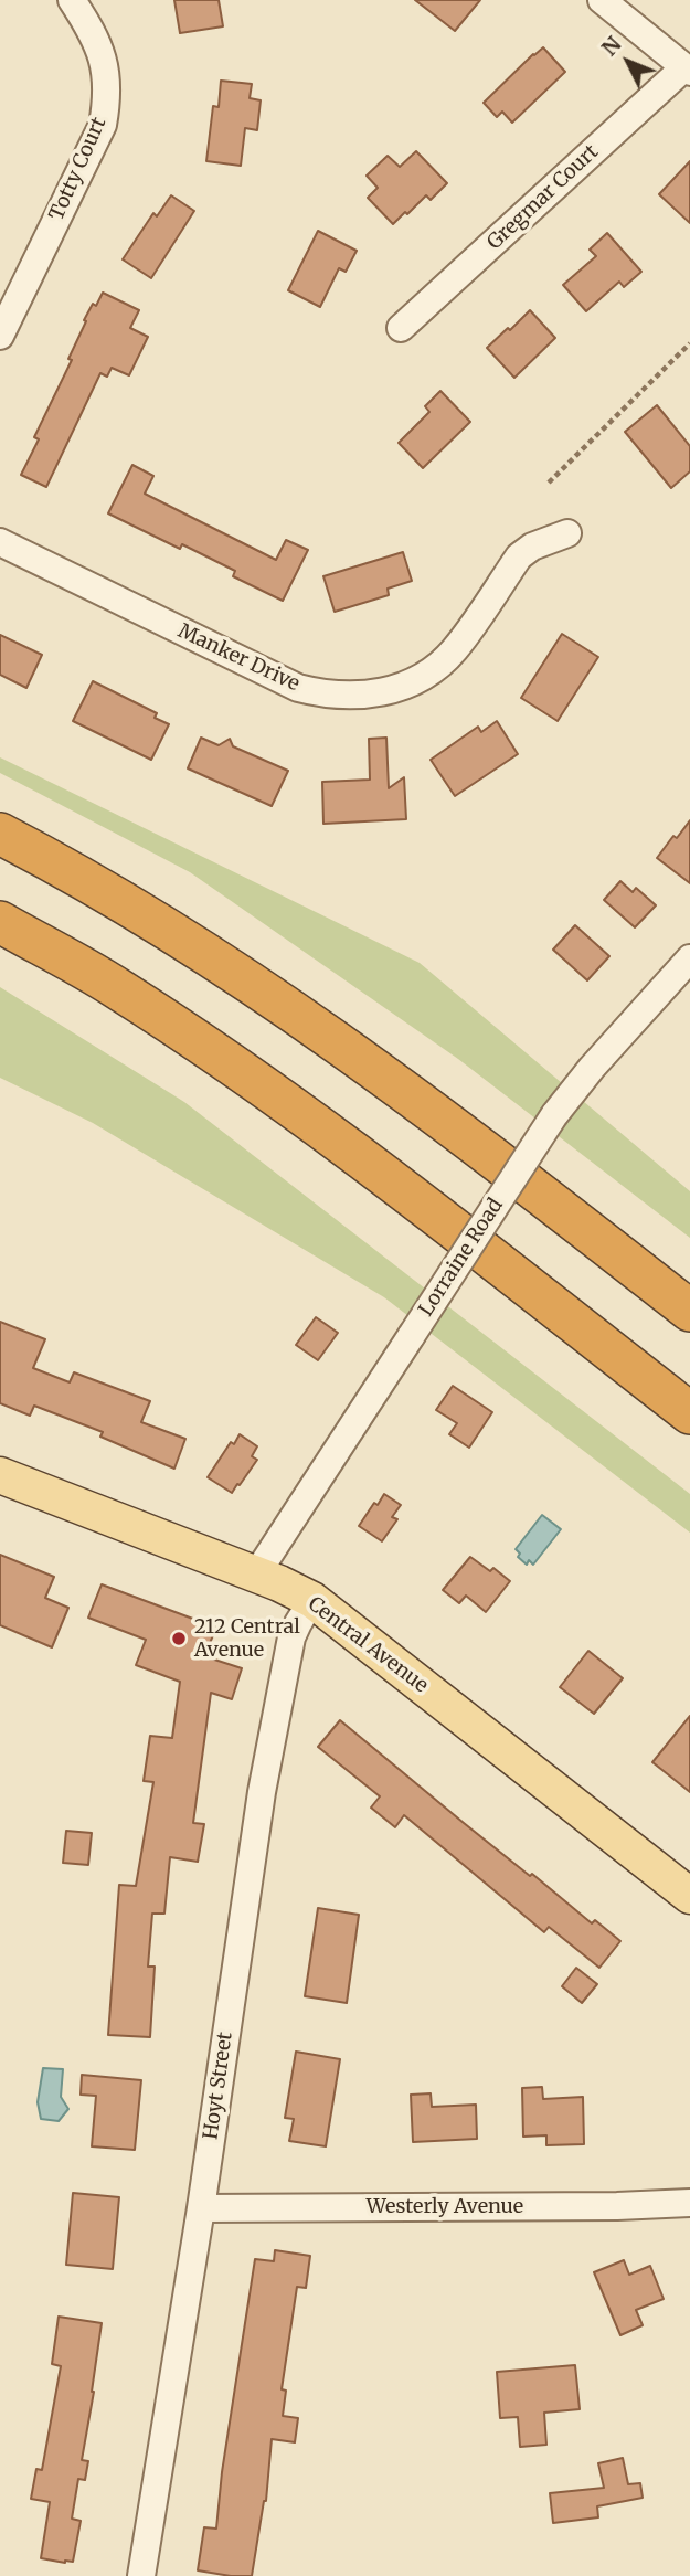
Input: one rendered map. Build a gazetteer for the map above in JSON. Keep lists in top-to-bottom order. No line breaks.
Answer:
{"streets":{"main road":["Central Avenue"],"street":["Totty Court","Gregmar Court","Manker Drive","Lorraine Road","Hoyt Street","Westerly Avenue"]},"crossings":[["Lorraine Road","Central Avenue"],["Central Avenue","Hoyt Street"],["Hoyt Street","Westerly Avenue"]],"places":["212 Central Avenue"],"north":"top left"}
